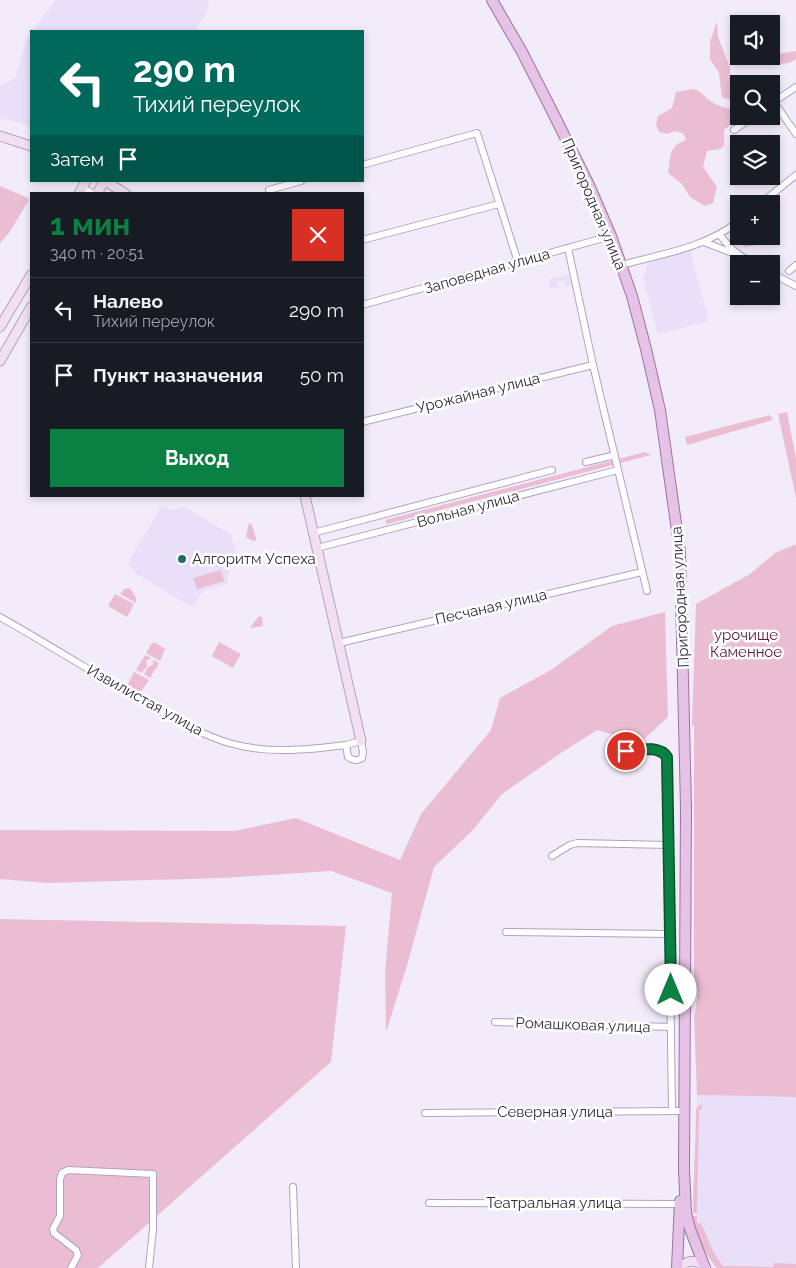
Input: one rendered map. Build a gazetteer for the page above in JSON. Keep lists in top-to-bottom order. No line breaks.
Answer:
{"streets":{"main road":["Пригородная улица"],"street":["Заповедная улица","Урожайная улица","Вольная улица","Песчаная улица","Извилистая улица","Ромашковая улица","Северная улица","Театральная улица"]},"crossings":[["Пригородная улица","Заповедная улица"],["Пригородная улица","Северная улица"],["Пригородная улица","Театральная улица"]],"parks":["урочище Каменное"],"places":["Алгоритм Успеха"],"page":{"map_buttons":["+","−"],"turn":["290 m","Тихий переулок"],"then":"Затем","heading":["1 мин","340 m · 20:51"],"list":[{"name":"Налево","note":"Тихий переулок","value":"290 m"},{"name":"Пункт назначения","value":"50 m"}],"buttons":"Выход"}}
